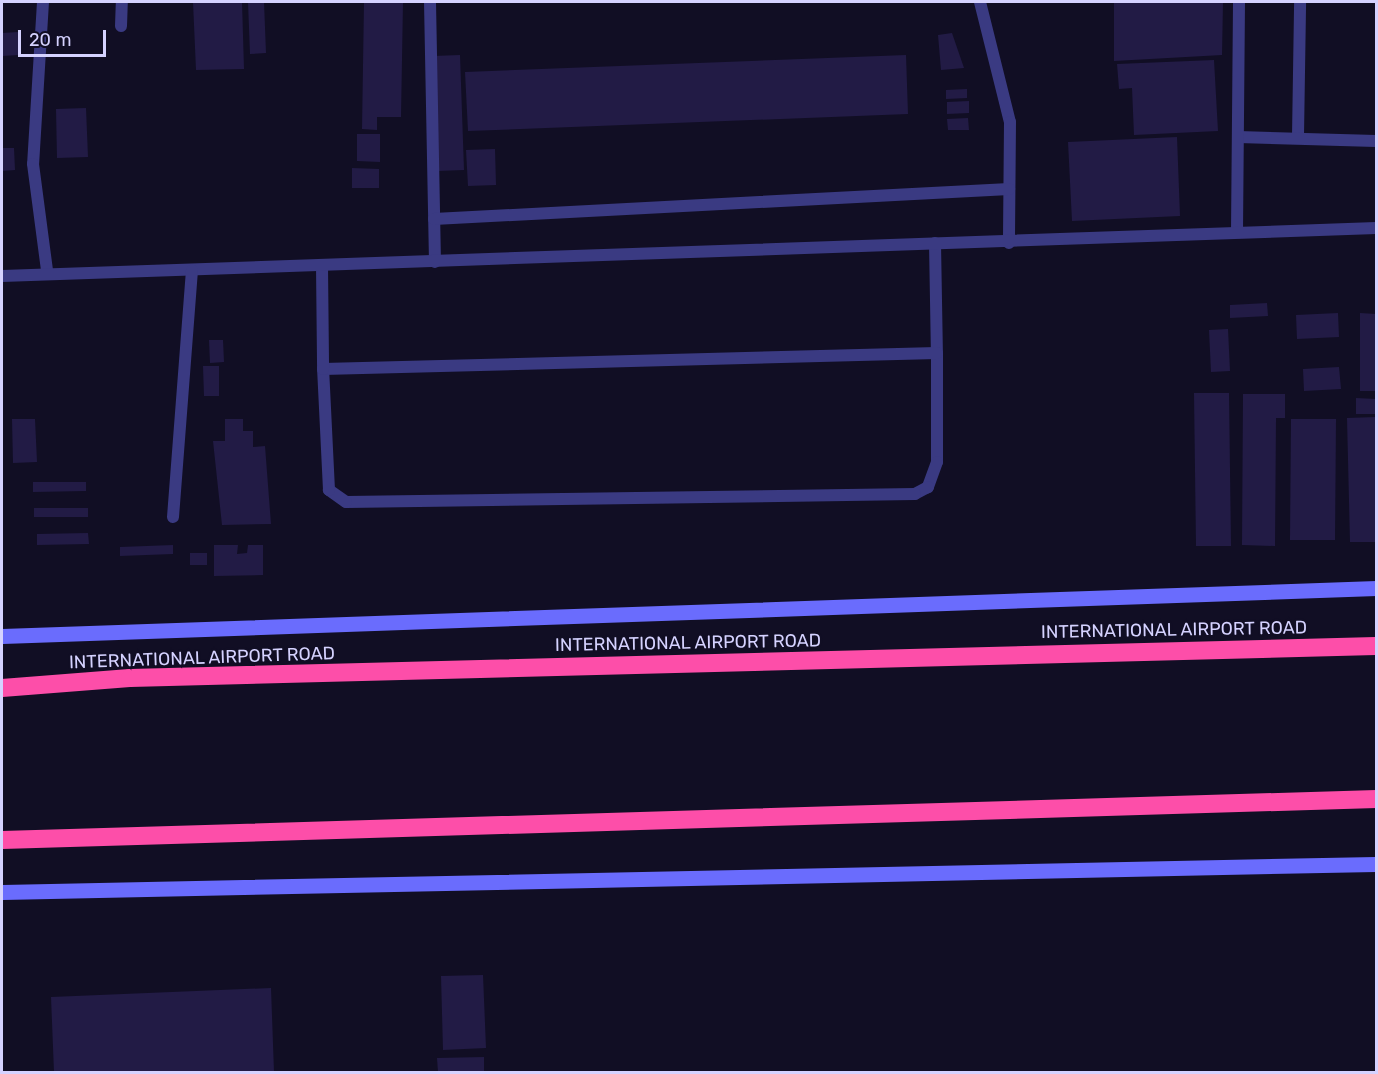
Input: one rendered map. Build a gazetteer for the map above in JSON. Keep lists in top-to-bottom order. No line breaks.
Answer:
{"streets":{"highway":["INTERNATIONAL AIRPORT ROAD"]},"scale_bar":"20 m"}
